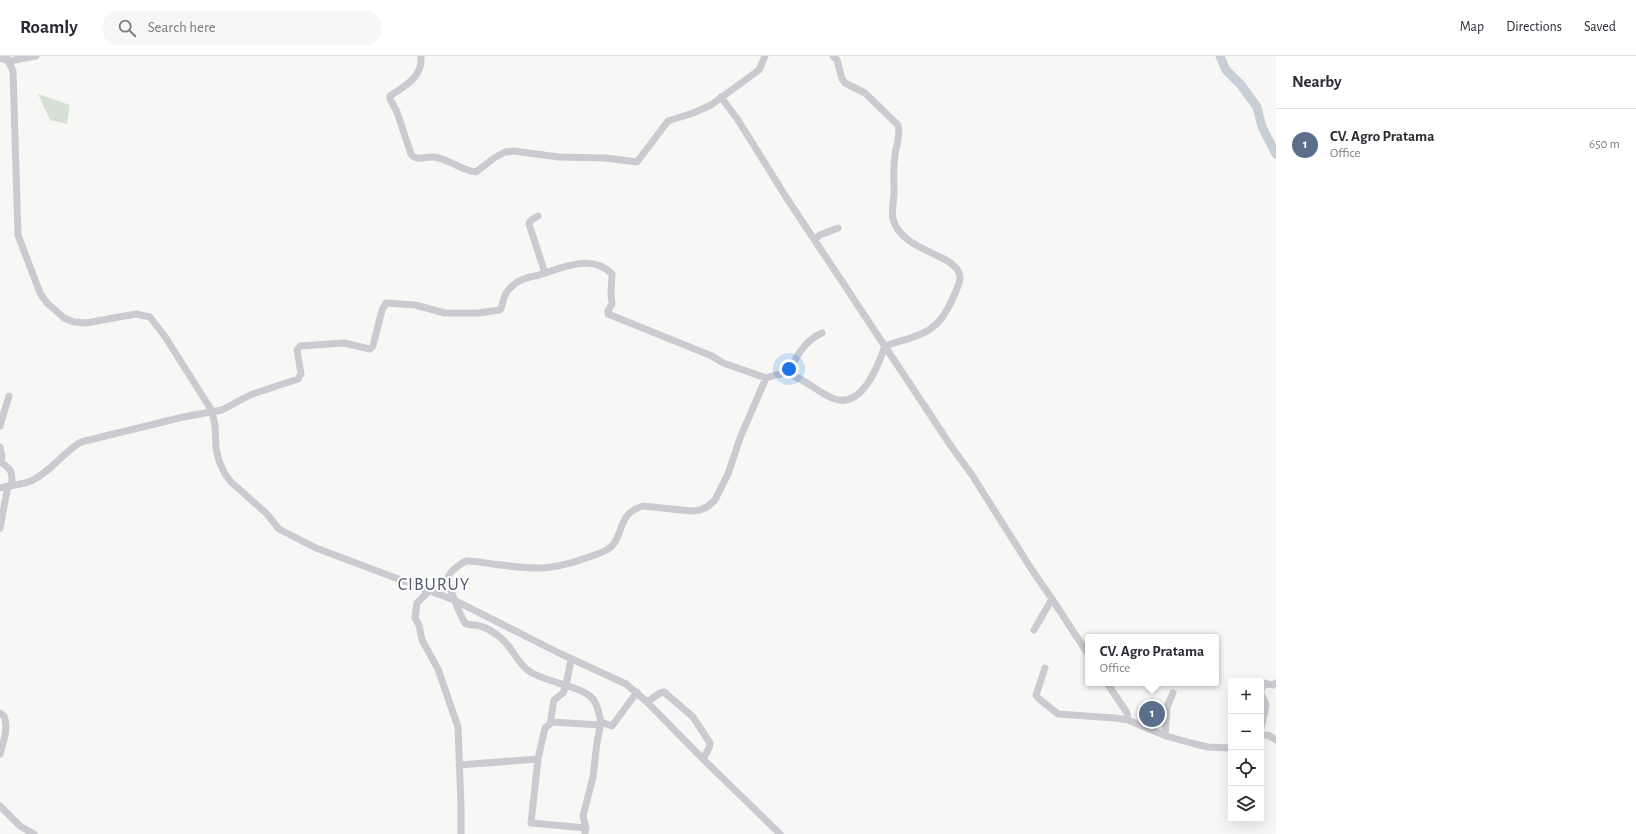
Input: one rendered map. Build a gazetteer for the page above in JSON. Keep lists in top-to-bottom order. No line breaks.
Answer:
{"districts":["CIBURUY"],"page":{"header":"Roamly","search":"Search here","nav":["Map","Directions","Saved"],"heading":"Nearby","list":[{"mark":"1","name":"CV. Agro Pratama","note":"Office","value":"650 m"}],"popup":["CV. Agro Pratama","Office"],"map_buttons":["+","−"],"pins":"1"}}
